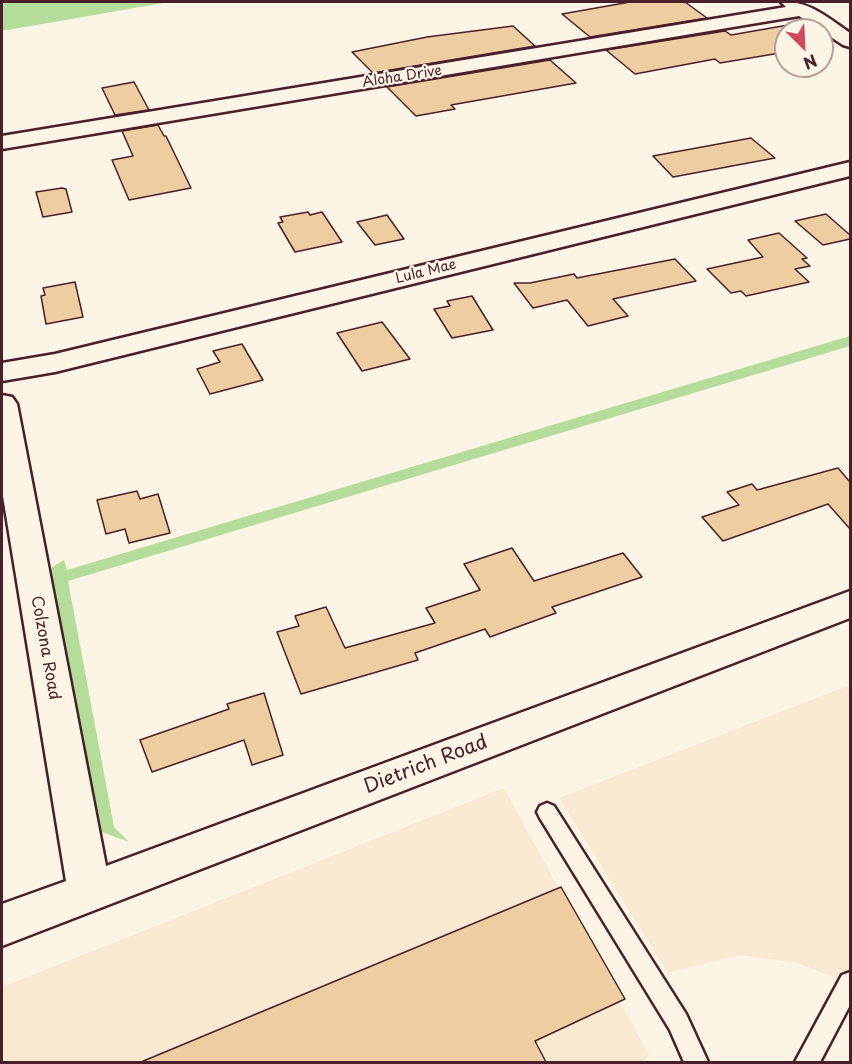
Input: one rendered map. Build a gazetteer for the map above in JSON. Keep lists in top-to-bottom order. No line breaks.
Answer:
{"streets":{"street":["Aloha Drive","Lula Mae","Colzona Road","Dietrich Road"]},"crossings":[["Colzona Road","Dietrich Road"]],"north":"bottom right"}
